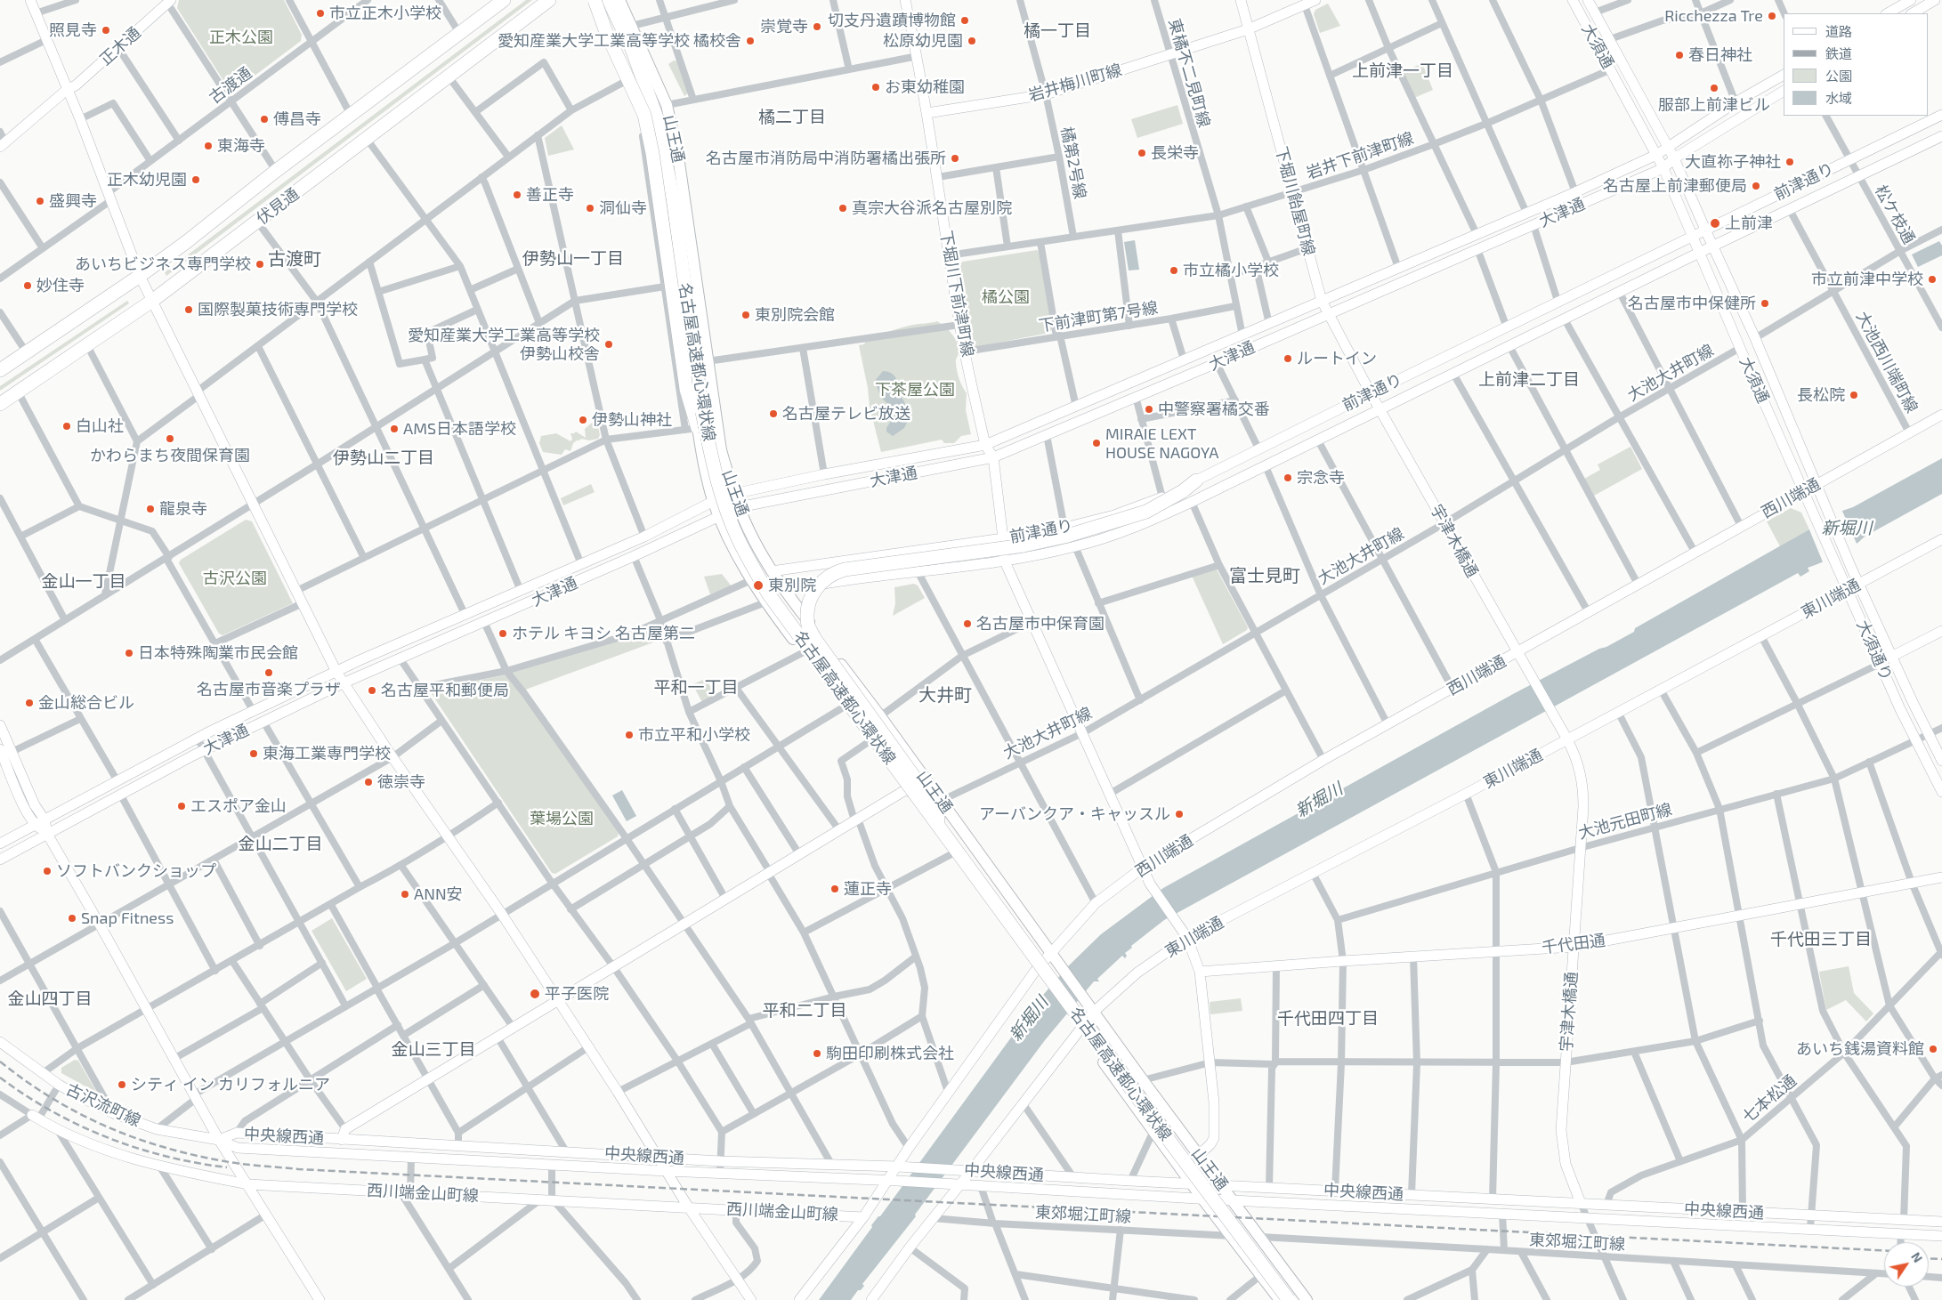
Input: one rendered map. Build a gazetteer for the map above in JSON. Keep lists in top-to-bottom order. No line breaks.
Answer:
{"streets":{"highway":["伏見通","名古屋高速都心環状線"],"main road":["山王通"],"street":["正木通","大須通","東橘不二見町線","岩井梅川町線","古渡通","岩井下前津町線","橘第2号線","前津通り","下堀川飴屋町線","大津通","松ケ枝通","下堀川下前津町線","下前津町第7号線","大池西川端町線","大池大井町線","西川端通","宇津木橋通","東川端通","大須通り","大池元田町線","千代田通","七本松通","古沢流町線","中央線西通","西川端金山町線","東郊堀江町線"]},"crossings":[["大須通","岩井下前津町線"],["大須通","前津通り"],["大須通","大津通"],["大須通","大池大井町線"],["大須通","西川端通"],["大須通","大須通り"],["東橘不二見町線","岩井梅川町線"],["東橘不二見町線","岩井下前津町線"],["東橘不二見町線","大津通"],["東橘不二見町線","下前津町第7号線"],["岩井梅川町線","橘第2号線"],["岩井梅川町線","下堀川飴屋町線"],["岩井梅川町線","下堀川下前津町線"],["山王通","前津通り"],["山王通","大津通"],["山王通","大池大井町線"],["山王通","西川端通"],["山王通","東川端通"],["山王通","中央線西通"],["山王通","東郊堀江町線"],["岩井下前津町線","橘第2号線"],["岩井下前津町線","下堀川飴屋町線"],["岩井下前津町線","下堀川下前津町線"],["前津通り","下堀川飴屋町線"],["前津通り","松ケ枝通"],["前津通り","下堀川下前津町線"],["前津通り","大池西川端町線"],["前津通り","宇津木橋通"],["下堀川飴屋町線","大津通"],["下堀川飴屋町線","宇津木橋通"],["大津通","下堀川下前津町線"],["下堀川下前津町線","下前津町第7号線"],["大池西川端町線","西川端通"],["大池大井町線","宇津木橋通"],["西川端通","宇津木橋通"],["西川端通","大須通り"],["西川端通","中央線西通"],["西川端通","西川端金山町線"],["宇津木橋通","東川端通"],["宇津木橋通","大池元田町線"],["宇津木橋通","千代田通"],["宇津木橋通","中央線西通"],["東川端通","大須通り"],["東川端通","中央線西通"],["東川端通","東郊堀江町線"],["大須通り","大池元田町線"],["七本松通","中央線西通"],["古沢流町線","中央線西通"]],"districts":["橘一丁目","上前津一丁目","橘二丁目","古渡町","伊勢山一丁目","上前津二丁目","伊勢山二丁目","富士見町","金山一丁目","平和一丁目","大井町","金山二丁目","千代田三丁目","金山四丁目","平和二丁目","千代田四丁目","金山三丁目"],"water":["新堀川"],"parks":["正木公園","橘公園","下茶屋公園","古沢公園","葉場公園"],"places":["市立正木小学校","Ricchezza Tre","切支丹遺蹟博物館","崇覚寺","照見寺","愛知産業大学工業高等学校 橘校舎","松原幼児園","春日神社","お東幼稚園","服部上前津ビル","傅昌寺","東海寺","長栄寺","名古屋市消防局中消防署橘出張所","大直祢子神社","正木幼児園","名古屋上前津郵便局","善正寺","盛興寺","洞仙寺","真宗大谷派名古屋別院","上前津","あいちビジネス専門学校","市立橘小学校","市立前津中学校","妙住寺","名古屋市中保健所","国際製菓技術専門学校","東別院会館","愛知産業大学工業高等学校 伊勢山校舎","ルートイン","長松院","中警察署橘交番","名古屋テレビ放送","伊勢山神社","白山社","AMS日本語学校","かわらまち夜間保育園","MIRAIE LEXT HOUSE NAGOYA","宗念寺","龍泉寺","東別院","名古屋市中保育園","ホテル キヨシ 名古屋第二","日本特殊陶業市民会館","名古屋市音楽プラザ","名古屋平和郵便局","金山総合ビル","市立平和小学校","東海工業専門学校","徳崇寺","エスポア金山","アーバンクア・キャッスル","ソフトバンクショップ","蓮正寺","ANN安","Snap Fitness","平子医院","あいち銭湯資料館","駒田印刷株式会社","シティ イン カリフォルニア"],"legend":["道路","鉄道","公園","水域"],"north":"top right"}
